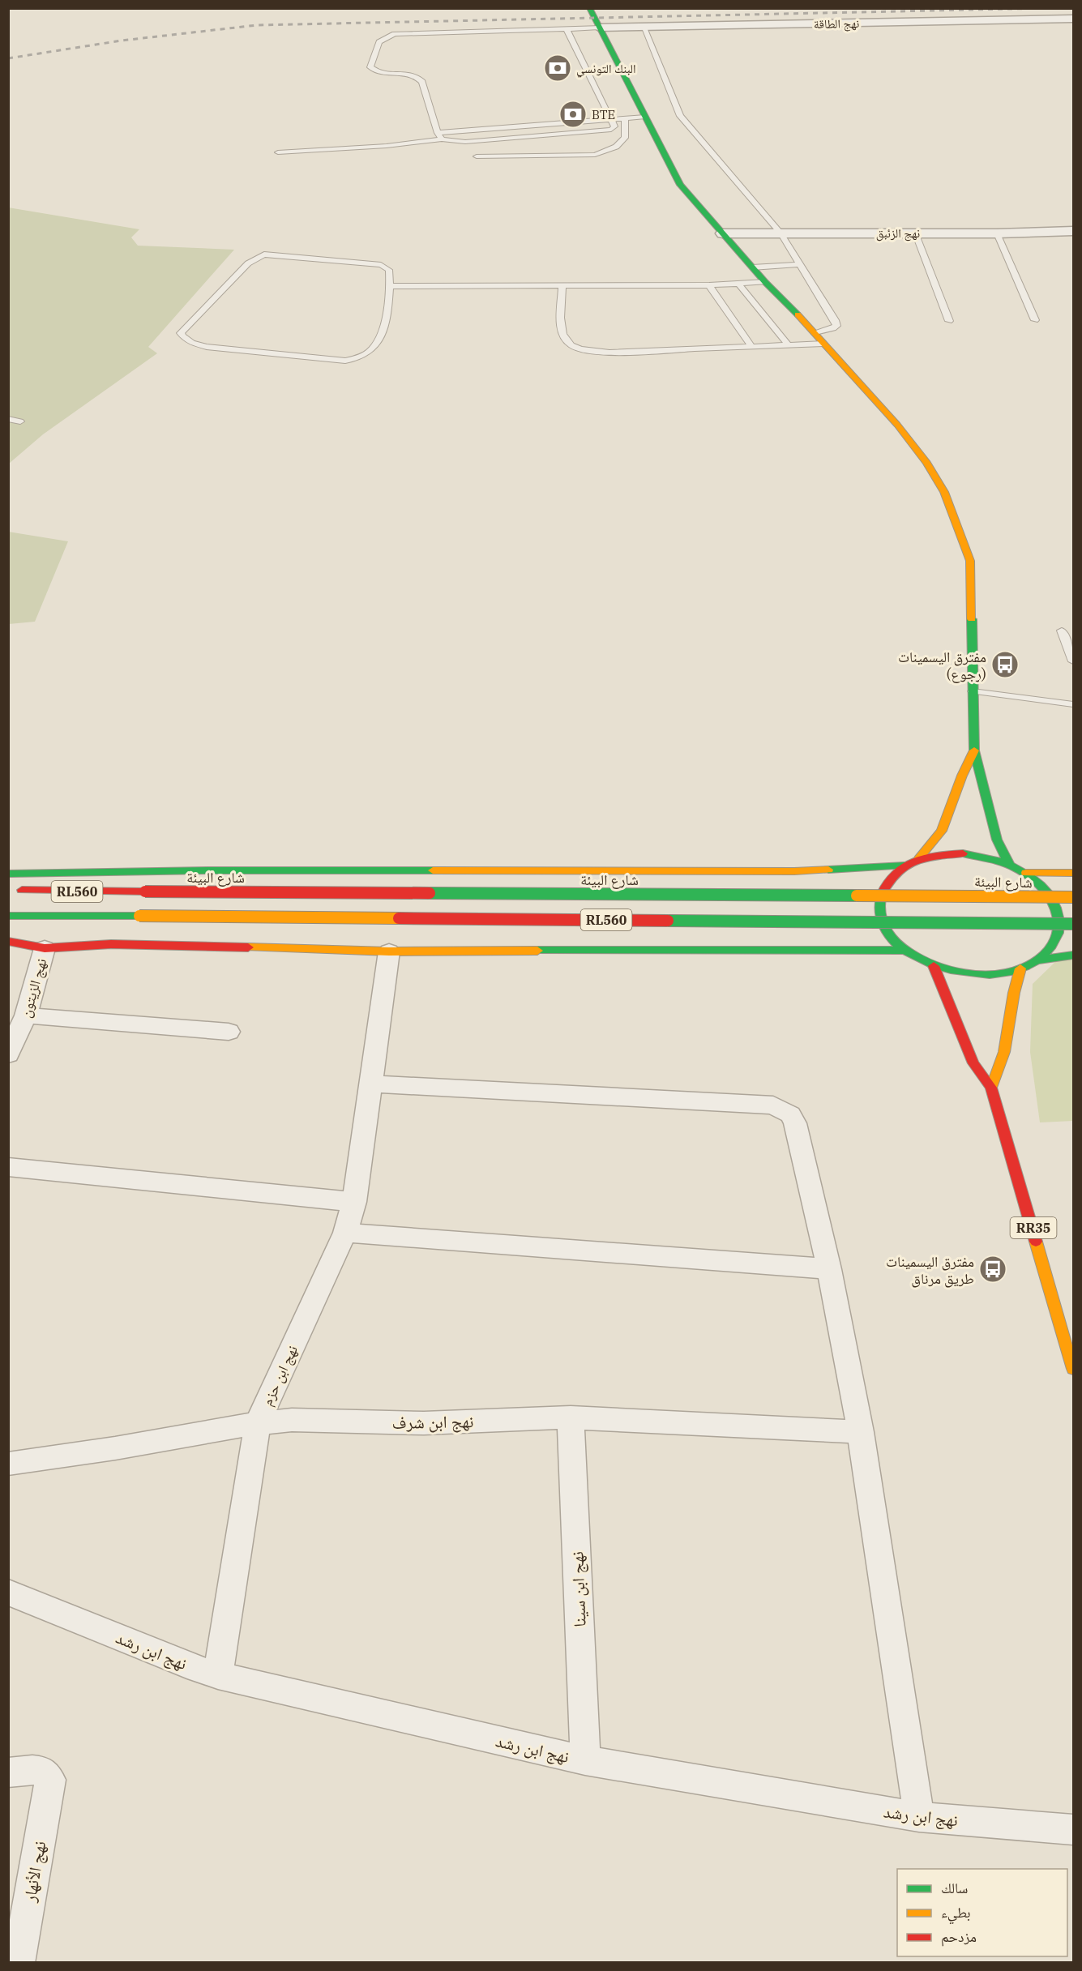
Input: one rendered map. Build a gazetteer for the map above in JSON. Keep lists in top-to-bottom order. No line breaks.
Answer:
{"streets":{"main road":["شارع البيئة","RL560","RR35"],"street":["نهج الطاقة","نهج الزئبق","نهج الزيتون","نهج ابن حزم","نهج ابن شرف","نهج ابن سينا","نهج ابن رشد","نهج الأنهار"]},"crossings":[["نهج ابن حزم","نهج ابن شرف"],["نهج ابن حزم","نهج ابن رشد"],["نهج ابن شرف","نهج ابن سينا"],["نهج ابن سينا","نهج ابن رشد"]],"places":{"bank":["البنك التونسي","BTE"],"bus stop":["مفترق اليسمينات (رجوع)","مفترق اليسمينات طريق مرناق"]},"legend":["سالك","بطيء","مزدحم"]}
